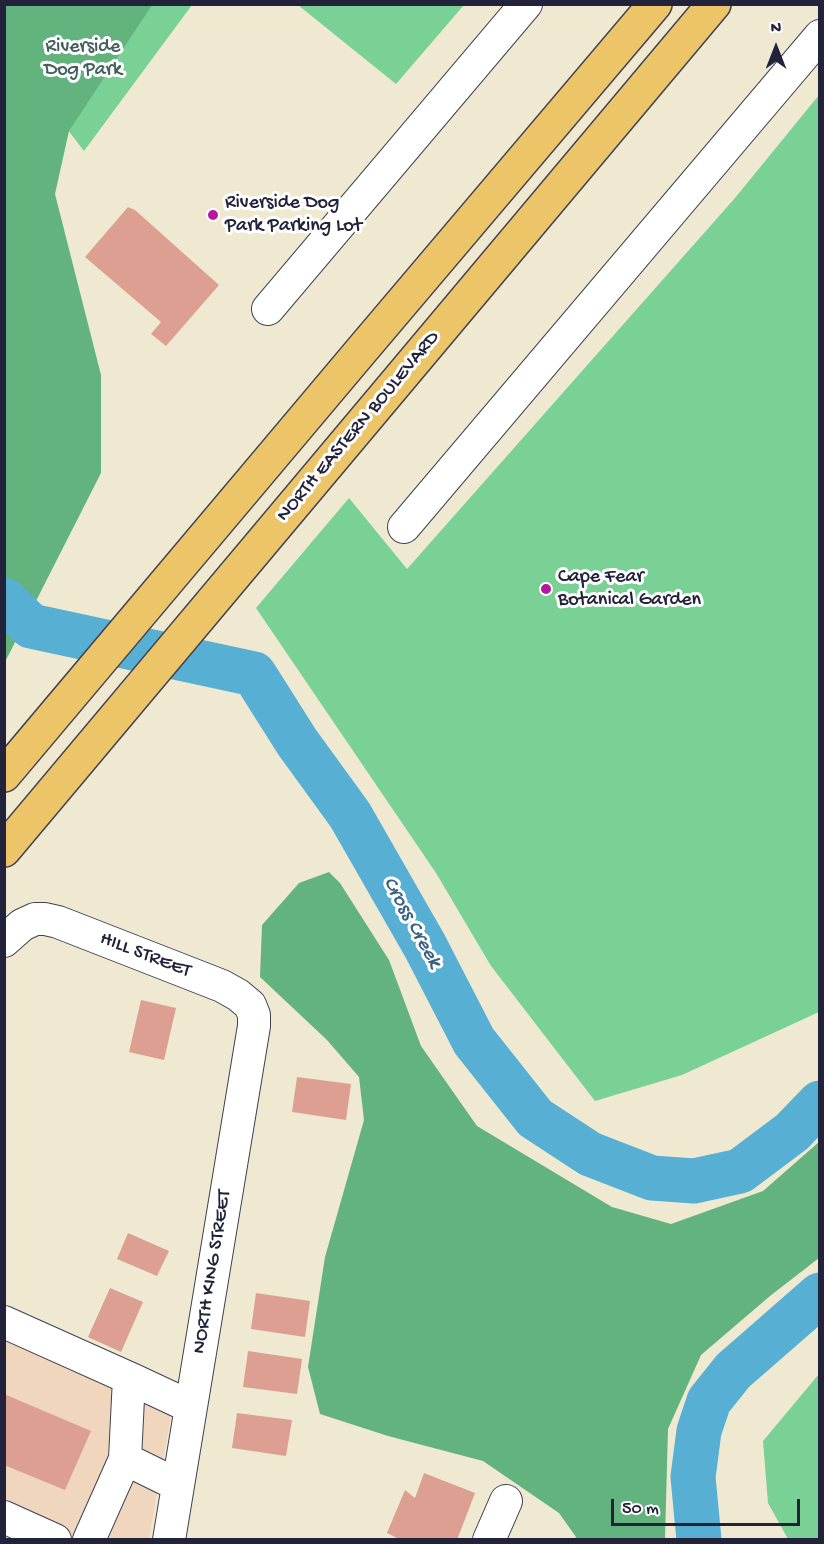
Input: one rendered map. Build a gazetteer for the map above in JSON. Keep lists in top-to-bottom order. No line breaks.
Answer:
{"streets":{"highway":["NORTH EASTERN BOULEVARD"],"street":["HILL STREET","NORTH KING STREET"]},"crossings":[["HILL STREET","NORTH KING STREET"]],"water":["Cross Creek"],"parks":["Riverside Dog Park"],"places":["Riverside Dog Park Parking Lot","Cape Fear Botanical Garden"],"scale_bar":"50 m","north":"top"}
